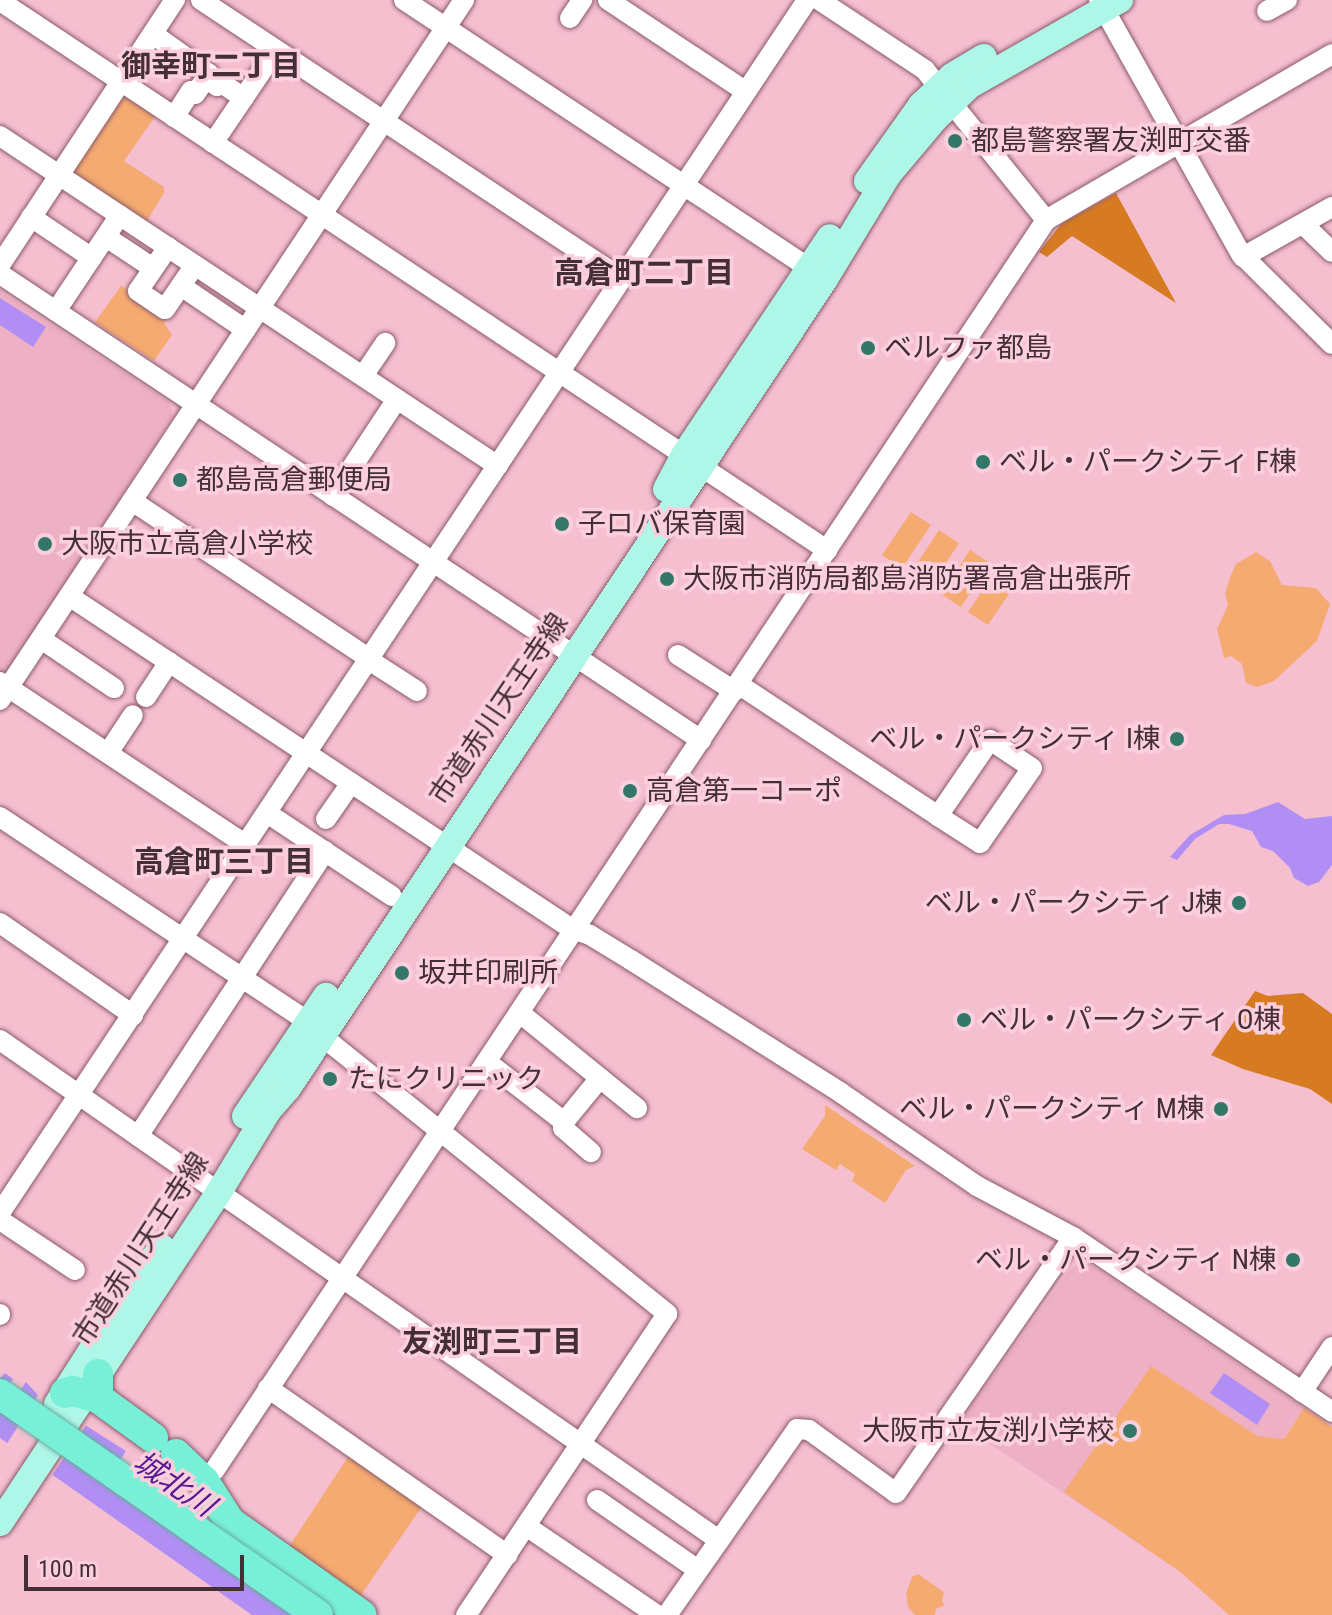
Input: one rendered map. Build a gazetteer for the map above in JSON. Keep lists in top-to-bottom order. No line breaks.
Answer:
{"streets":{"main road":["市道赤川天王寺線"]},"districts":["御幸町二丁目","高倉町二丁目","高倉町三丁目","友渕町三丁目"],"water":["城北川"],"places":["都島警察署友渕町交番","ベルファ都島","ベル・パークシティ F棟","都島高倉郵便局","子ロバ保育園","大阪市立高倉小学校","大阪市消防局都島消防署高倉出張所","ベル・パークシティ I棟","高倉第一コーポ","ベル・パークシティ J棟","坂井印刷所","ベル・パークシティ O棟","たにクリニック","ベル・パークシティ M棟","ベル・パークシティ N棟","大阪市立友渕小学校"],"scale_bar":"100 m"}
